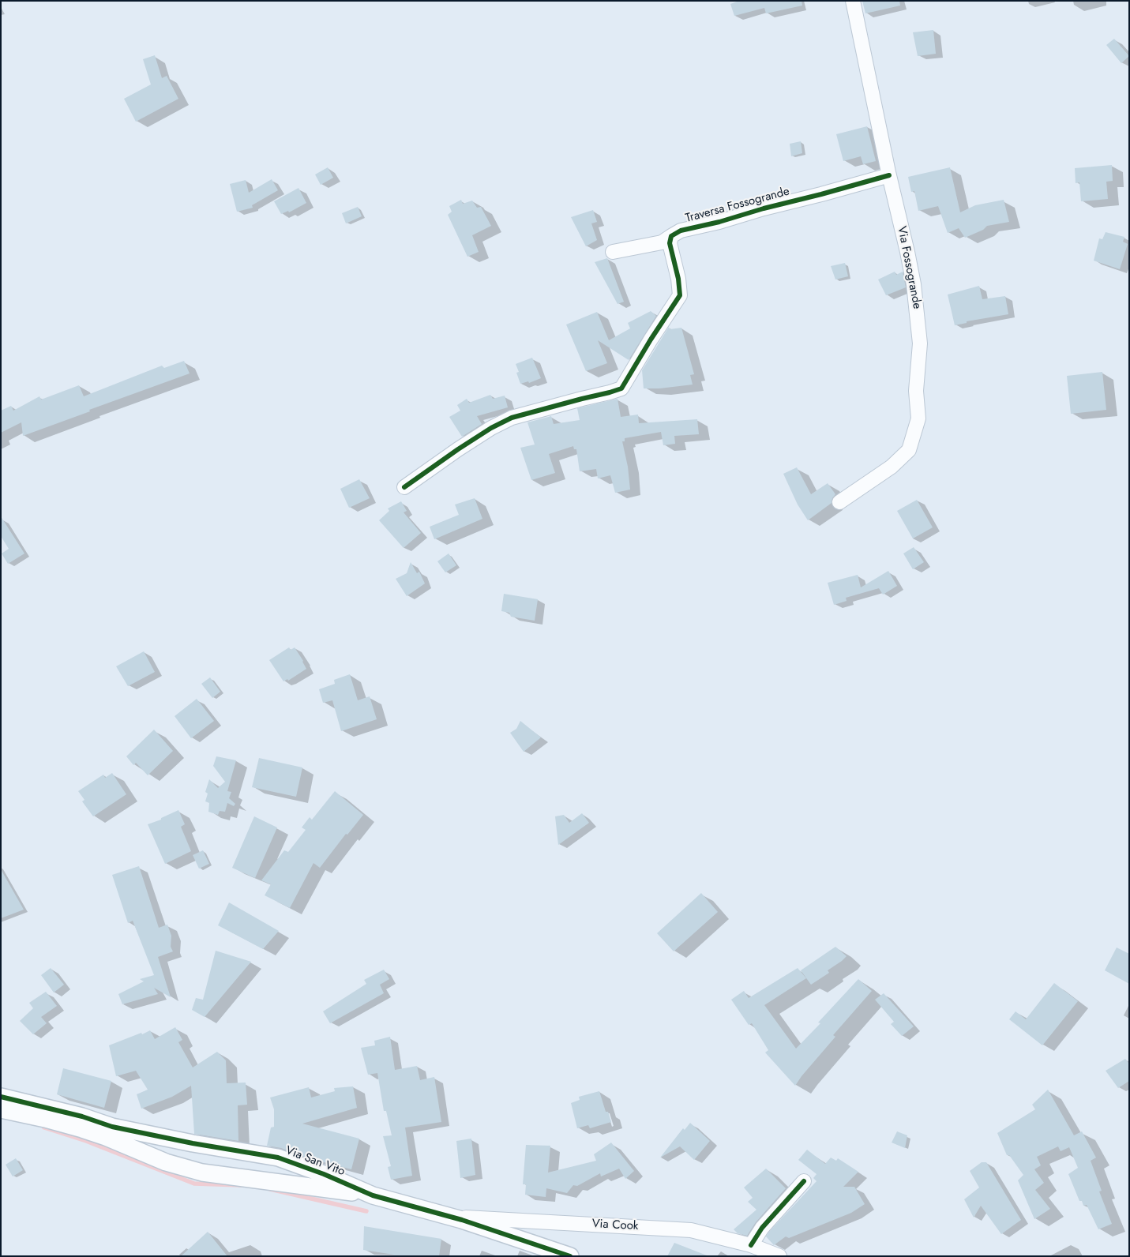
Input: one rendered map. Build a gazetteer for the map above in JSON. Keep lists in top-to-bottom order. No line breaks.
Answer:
{"streets":{"street":["Traversa Fossogrande","Via Fossogrande","Via San Vito","Via Cook"]},"crossings":[["Traversa Fossogrande","Via Fossogrande"],["Via San Vito","Via Cook"]]}
